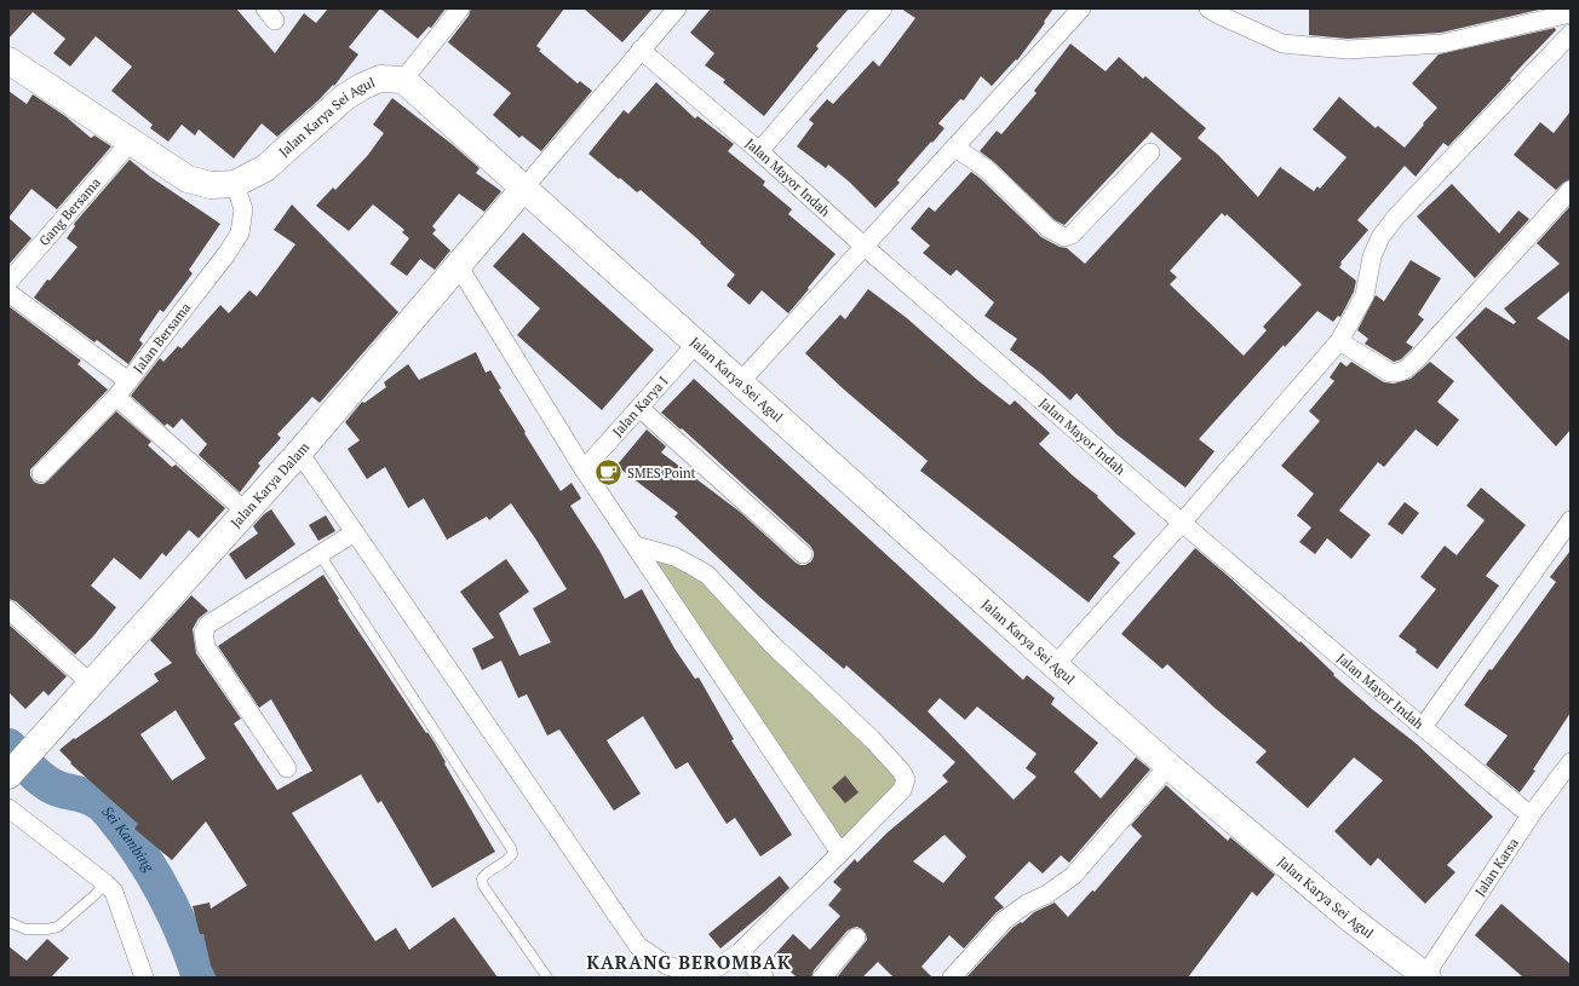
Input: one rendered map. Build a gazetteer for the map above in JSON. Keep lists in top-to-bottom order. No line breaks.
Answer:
{"streets":{"main road":["Jalan Karya Sei Agul","Jalan Karya Dalam"],"street":["Jalan Mayor Indah","Gang Bersama","Jalan Bersama","Jalan Karya I","Jalan Karsa"]},"crossings":[["Jalan Karya Sei Agul","Gang Bersama"],["Jalan Karya Sei Agul","Jalan Bersama"],["Jalan Karya Sei Agul","Jalan Karya I"],["Jalan Karya Sei Agul","Jalan Karya Dalam"],["Jalan Karya Sei Agul","Jalan Karsa"],["Jalan Mayor Indah","Jalan Karsa"]],"districts":["KARANG BEROMBAK"],"water":["Sei Kambing"],"places":{"cafe":["SMES Point"]}}
